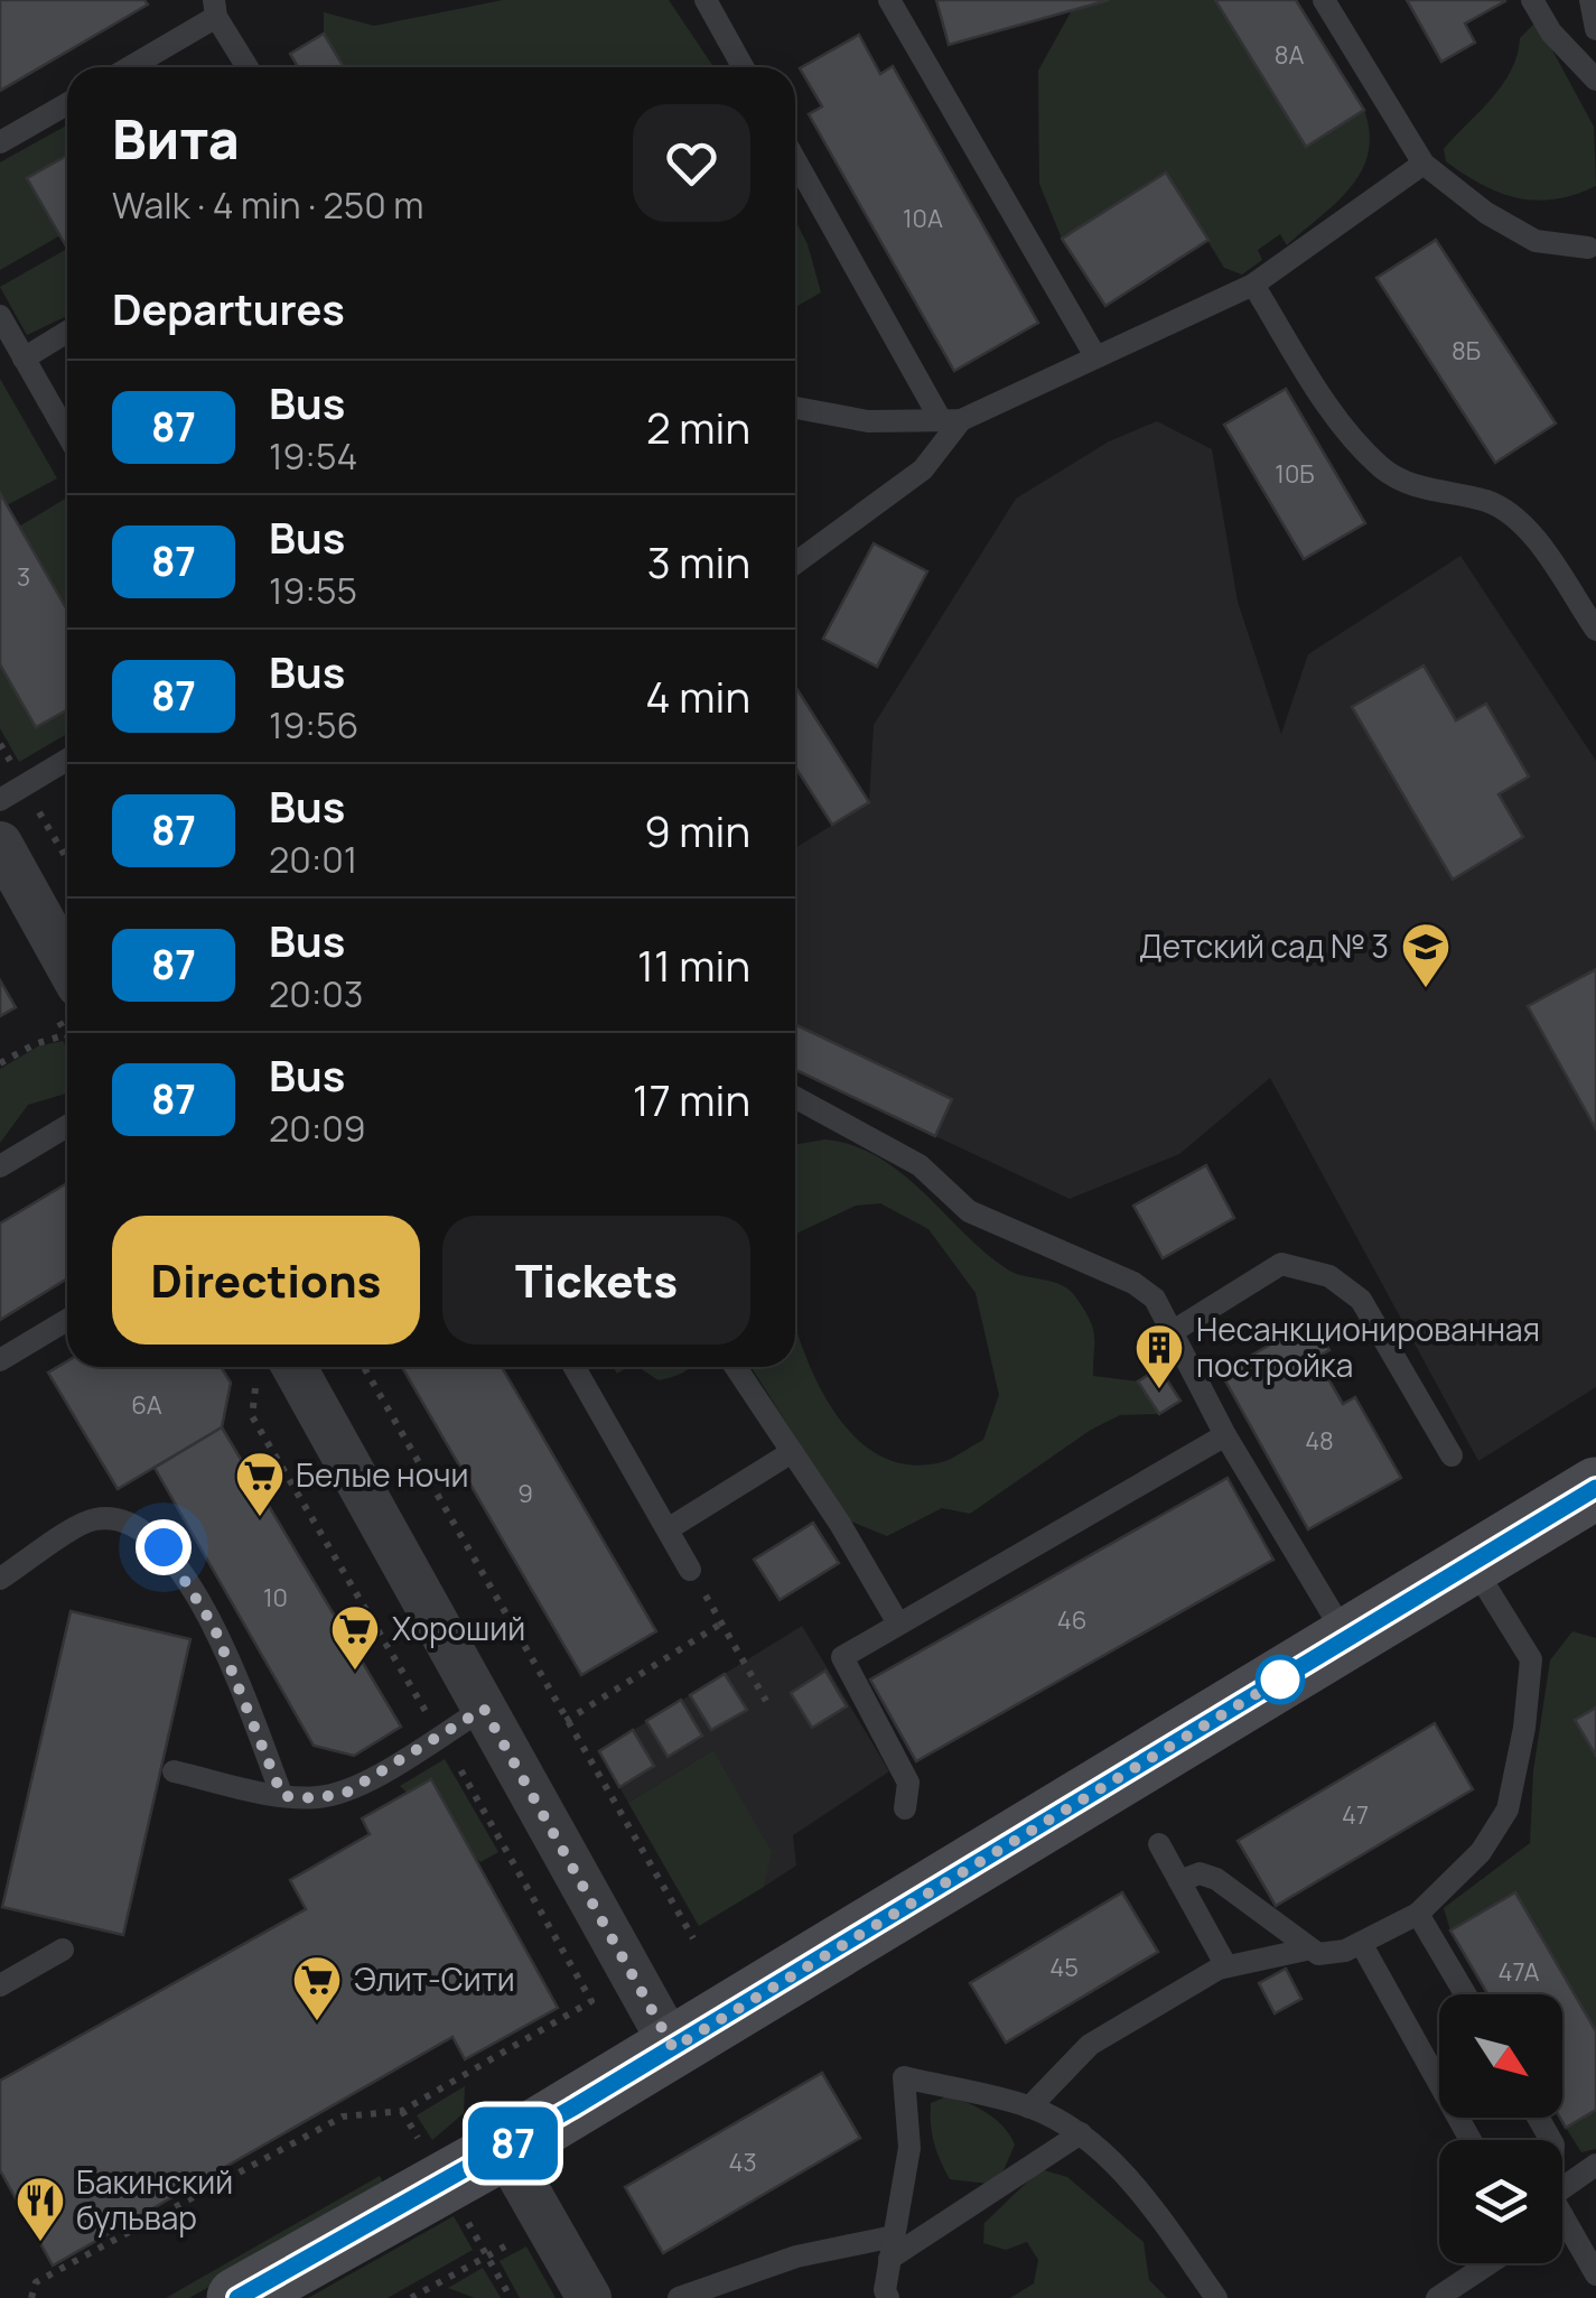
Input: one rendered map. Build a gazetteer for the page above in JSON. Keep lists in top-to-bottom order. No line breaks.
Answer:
{"places":{"school or university":["Детский сад № 3"],"building":["Несанкционированная постройка"],"supermarket":["Белые ночи","Хороший","Элит-Сити"],"restaurant":["Бакинский бульвар"]},"lines":["bus line 87"],"house_numbers":["8А","10А","8Б","10Б","3","6А","48","9","10","46","47","45","47А","43"],"north":"bottom right","page":{"on_map":"87","heading":[["Вита","Walk · 4 min · 250 m"],"Departures"],"list":[{"mark":"87","name":"Bus","note":"19:54","value":"2 min"},{"mark":"87","name":"Bus","note":"19:55","value":"3 min"},{"mark":"87","name":"Bus","note":"19:56","value":"4 min"},{"mark":"87","name":"Bus","note":"20:01","value":"9 min"},{"mark":"87","name":"Bus","note":"20:03","value":"11 min"},{"mark":"87","name":"Bus","note":"20:09","value":"17 min"}],"buttons":["Directions","Tickets"]}}
